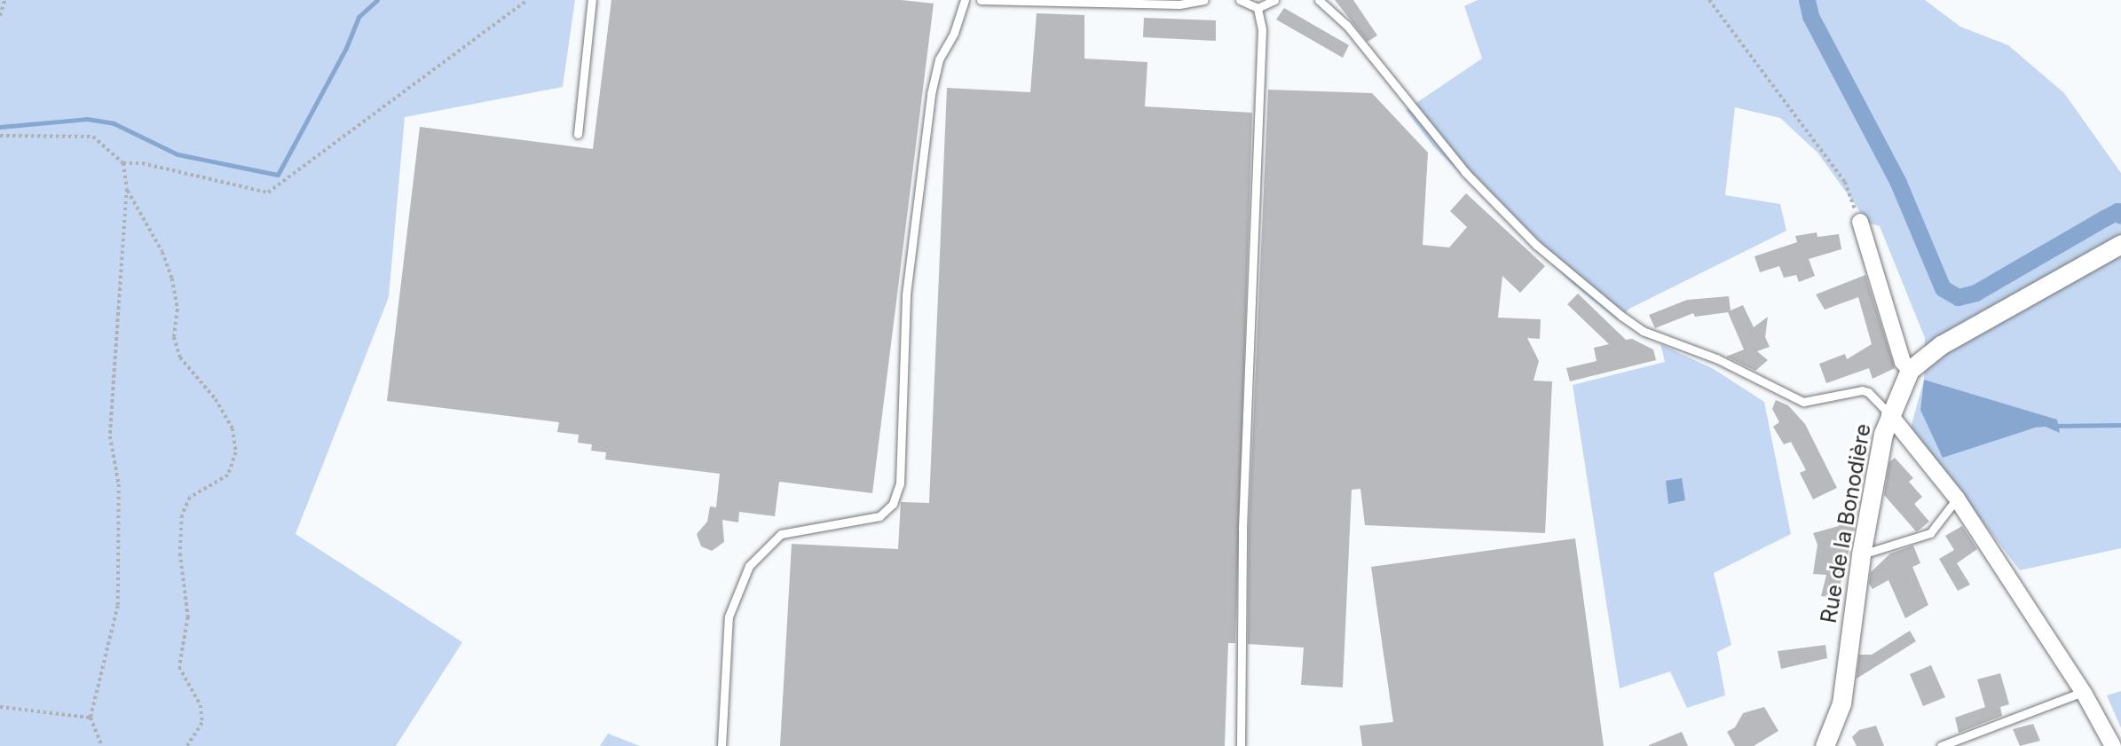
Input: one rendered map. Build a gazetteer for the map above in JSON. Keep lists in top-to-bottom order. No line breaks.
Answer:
{"streets":{"street":["Rue de la Bonodière"]}}
